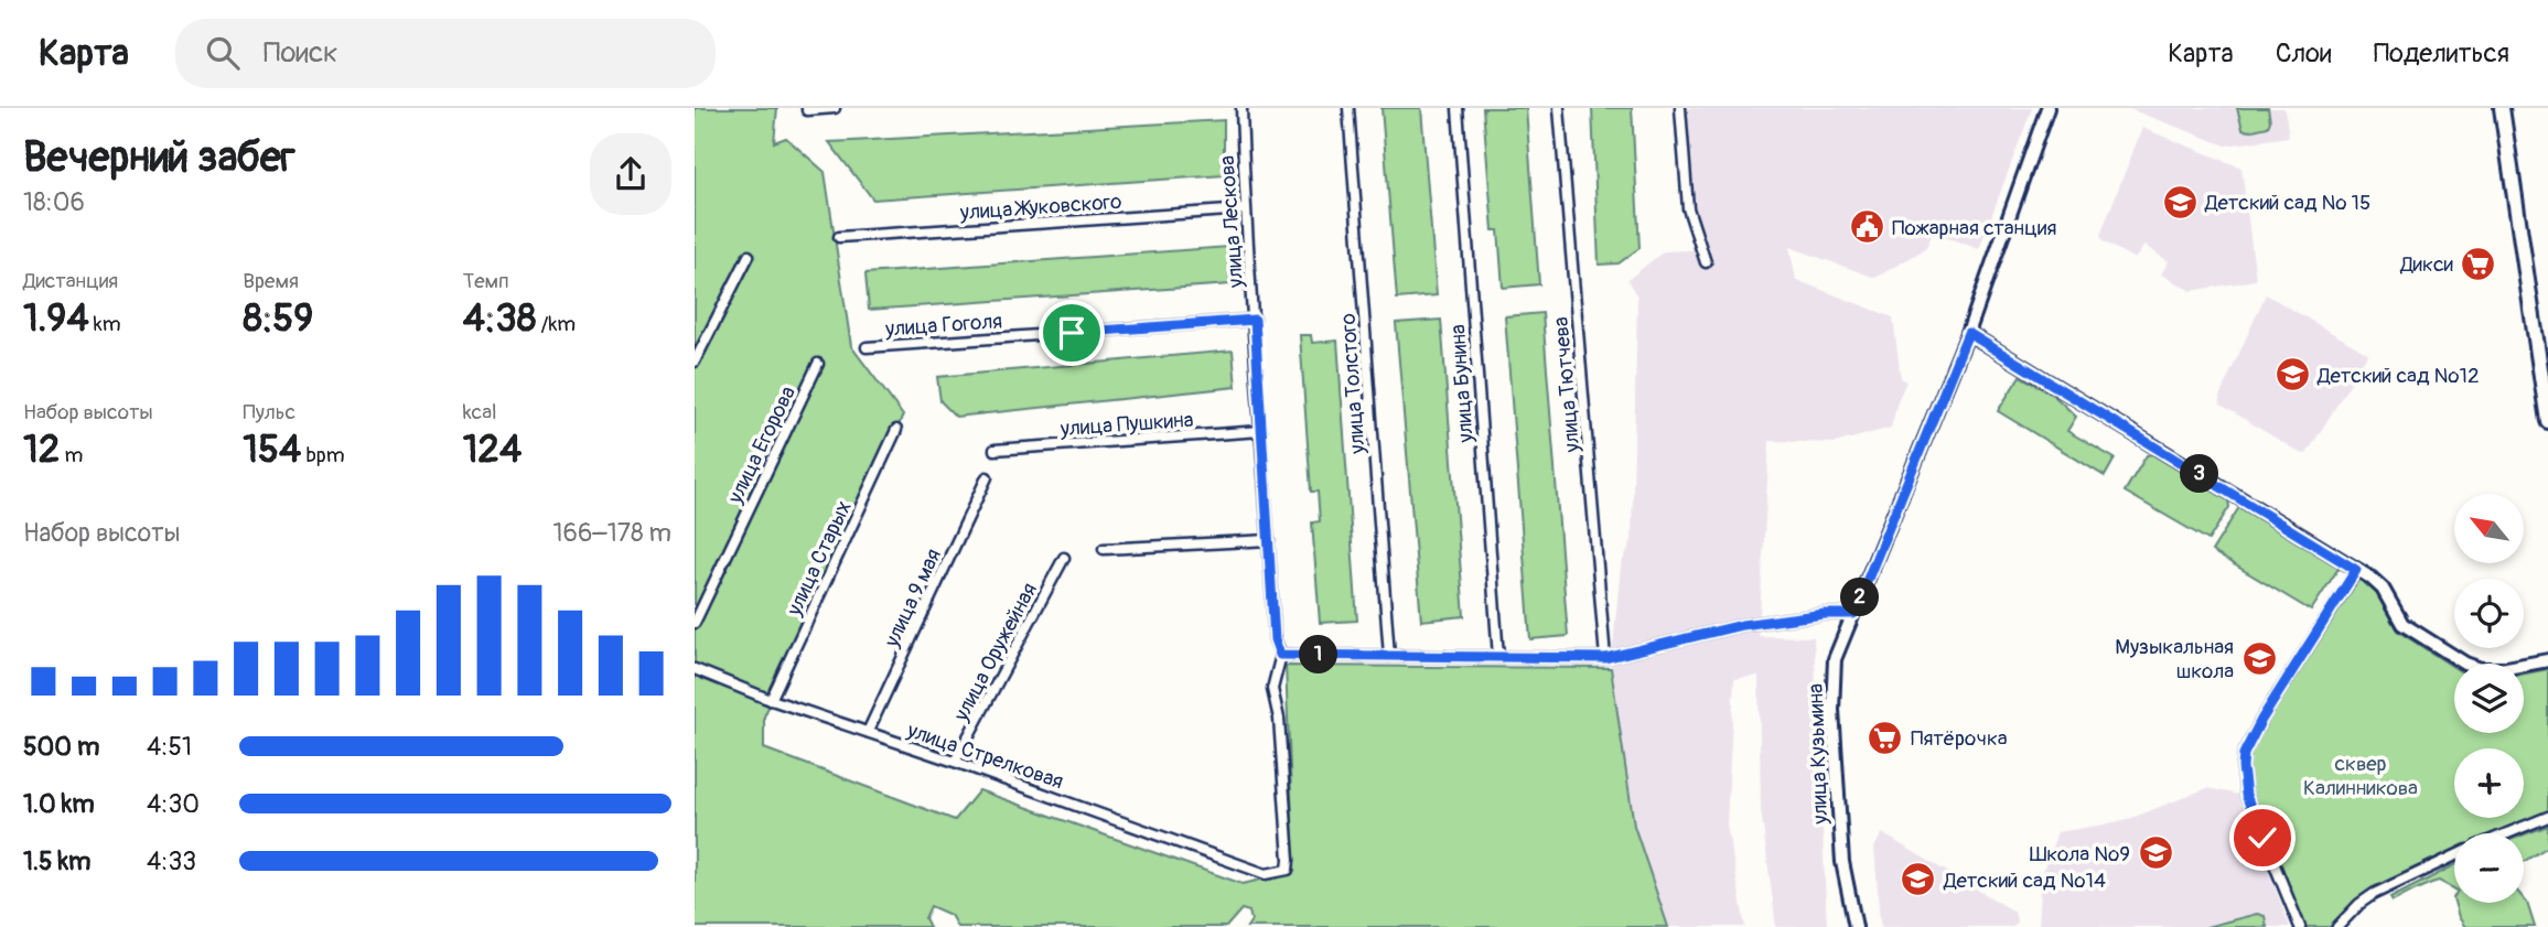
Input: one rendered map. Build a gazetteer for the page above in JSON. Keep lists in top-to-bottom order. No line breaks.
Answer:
{"streets":{"main road":["улица Кузьмина"],"street":["улица Жуковского","улица Лескова","улица Гоголя","улица Толстого","улица Бунина","улица Тютчева","улица Пушкина","улица Егорова","улица Старых","улица 9 мая","улица Оружейная","улица Стрелковая"]},"crossings":[["улица Жуковского","улица Лескова"],["улица Лескова","улица Гоголя"],["улица Лескова","улица Пушкина"],["улица Лескова","улица Стрелковая"],["улица Старых","улица Стрелковая"],["улица 9 мая","улица Стрелковая"],["улица Оружейная","улица Стрелковая"]],"parks":["сквер Калинникова"],"places":{"school or university":["Детский сад № 15","Детский сад №12","Музыкальная школа","Школа №9","Детский сад №14"],"public building":["Пожарная станция"],"supermarket":["Дикси","Пятёрочка"]},"north":"top left","page":{"header":"Карта","search":"Поиск","nav":["Карта","Слои","Поделиться"],"heading":["Вечерний забег","18:06"],"stats":[["Дистанция","1.94 km"],["Время","8:59"],["Темп","4:38 /km"],["Набор высоты","12 m"],["Пульс","154 bpm"],["kcal","124"]],"pins":["3","2","1"],"map_buttons":["+","−"],"chart":["Набор высоты","166–178 m"],"list":[{"name":"500 m","note":"4:51"},{"name":"1.0 km","note":"4:30"},{"name":"1.5 km","note":"4:33"}]}}
